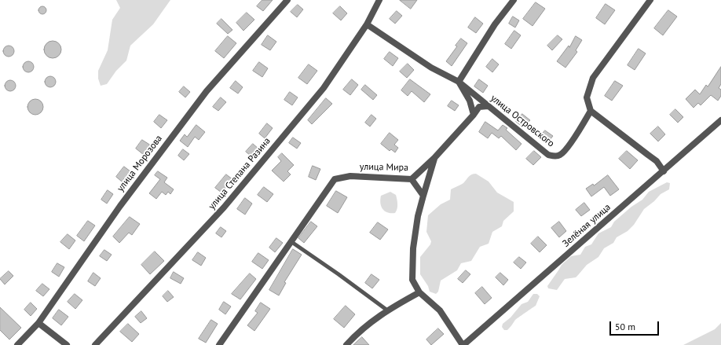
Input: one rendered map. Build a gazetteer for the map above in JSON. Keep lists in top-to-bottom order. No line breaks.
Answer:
{"streets":{"street":["улица Островского","улица Морозова","улица Мира","улица Степана Разина","Зелёная улица"]},"crossings":[["улица Островского","улица Мира"],["улица Островского","улица Степана Разина"]],"scale_bar":"50 m"}
